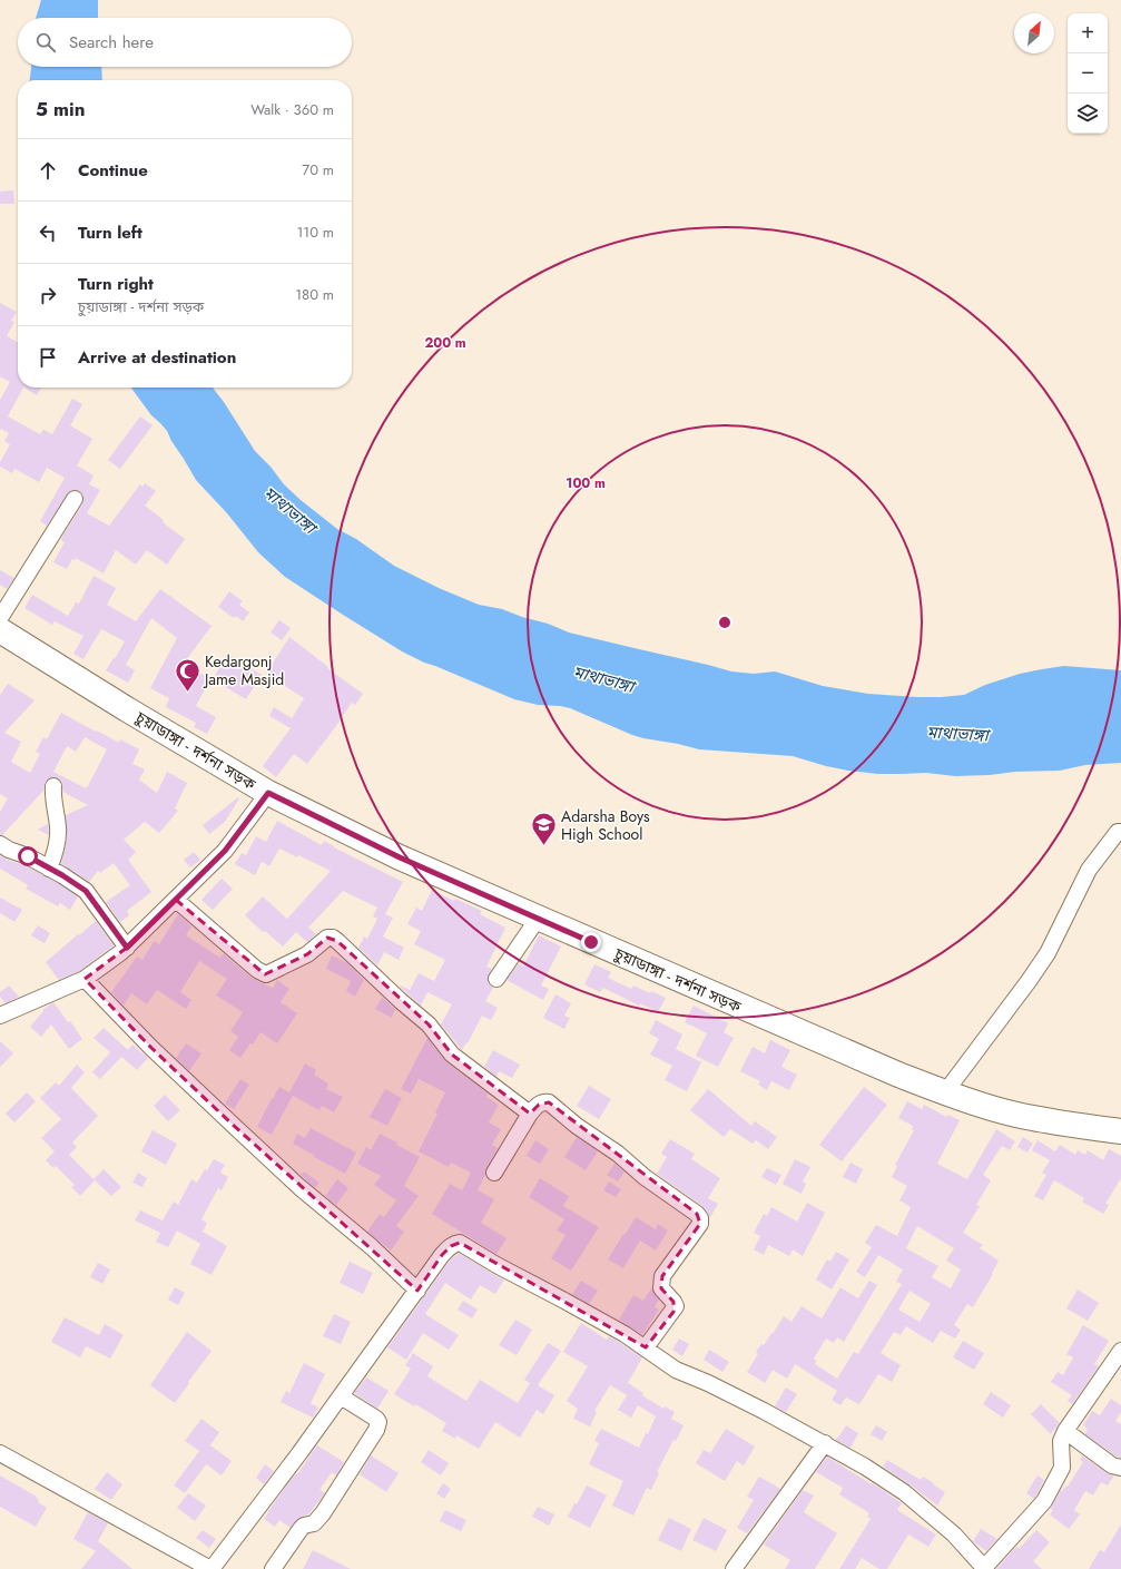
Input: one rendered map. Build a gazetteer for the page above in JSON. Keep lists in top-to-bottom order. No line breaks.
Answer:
{"streets":{"main road":["চুয়াডাঙ্গা - দর্শনা সড়ক"]},"water":["মাথাভাঙ্গা"],"places":{"mosque":["Kedargonj Jame Masjid"],"school or university":["Adarsha Boys High School"]},"north":"top right","page":{"map_buttons":["+","−"],"search":"Search here","heading":["5 min","Walk · 360 m"],"list":[["Continue","70 m"],["Turn left","110 m"],["Turn right","চুয়াডাঙ্গা - দর্শনা সড়ক","180 m"],"Arrive at destination"]},"rings":["200 m","100 m"]}
